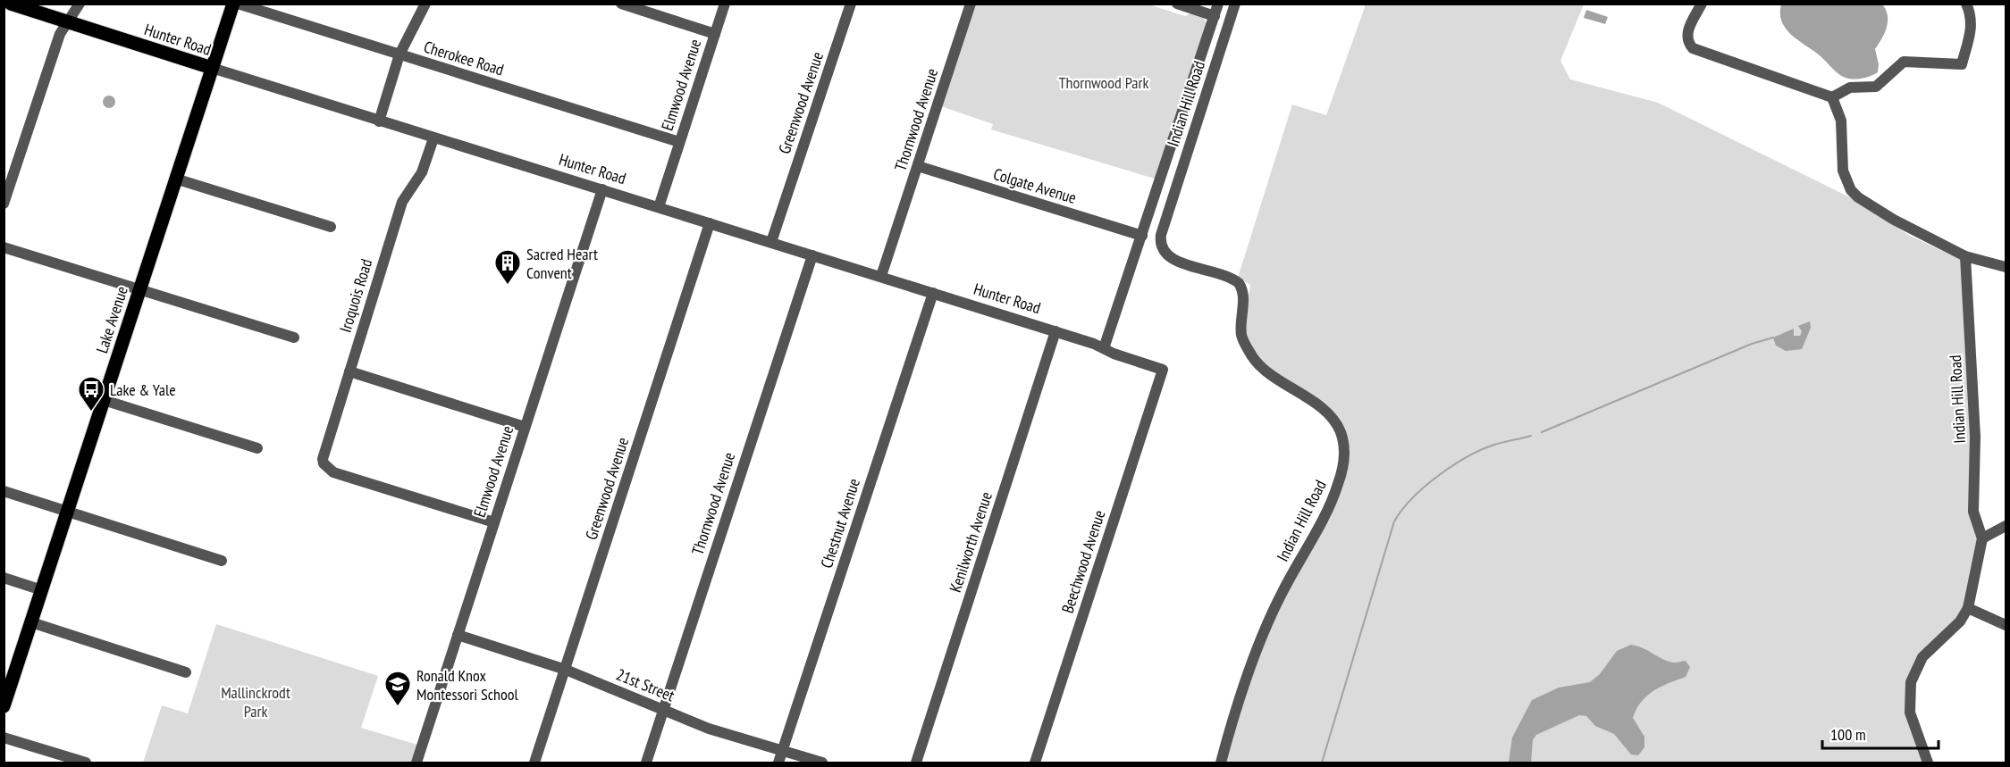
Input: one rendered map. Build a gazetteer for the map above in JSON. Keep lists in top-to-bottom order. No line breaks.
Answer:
{"streets":{"main road":["Hunter Road","Lake Avenue"],"street":["Cherokee Road","Elmwood Avenue","Greenwood Avenue","Indian Hill Road","Thornwood Avenue","Colgate Avenue","Iroquois Road","Chestnut Avenue","Kenilworth Avenue","Beechwood Avenue","21st Street"]},"crossings":[["Hunter Road","Elmwood Avenue"],["Hunter Road","Greenwood Avenue"],["Hunter Road","Thornwood Avenue"],["Hunter Road","Iroquois Road"],["Hunter Road","Lake Avenue"],["Hunter Road","Chestnut Avenue"],["Hunter Road","Kenilworth Avenue"],["Hunter Road","Beechwood Avenue"],["Cherokee Road","Elmwood Avenue"],["Elmwood Avenue","Iroquois Road"],["Elmwood Avenue","21st Street"],["Greenwood Avenue","21st Street"],["Thornwood Avenue","Colgate Avenue"],["Thornwood Avenue","21st Street"],["Chestnut Avenue","21st Street"]],"parks":["Thornwood Park","Mallinckrodt Park"],"places":{"building":["Sacred Heart Convent"],"bus stop":["Lake & Yale"],"school or university":["Ronald Knox Montessori School"]},"scale_bar":"100 m"}
